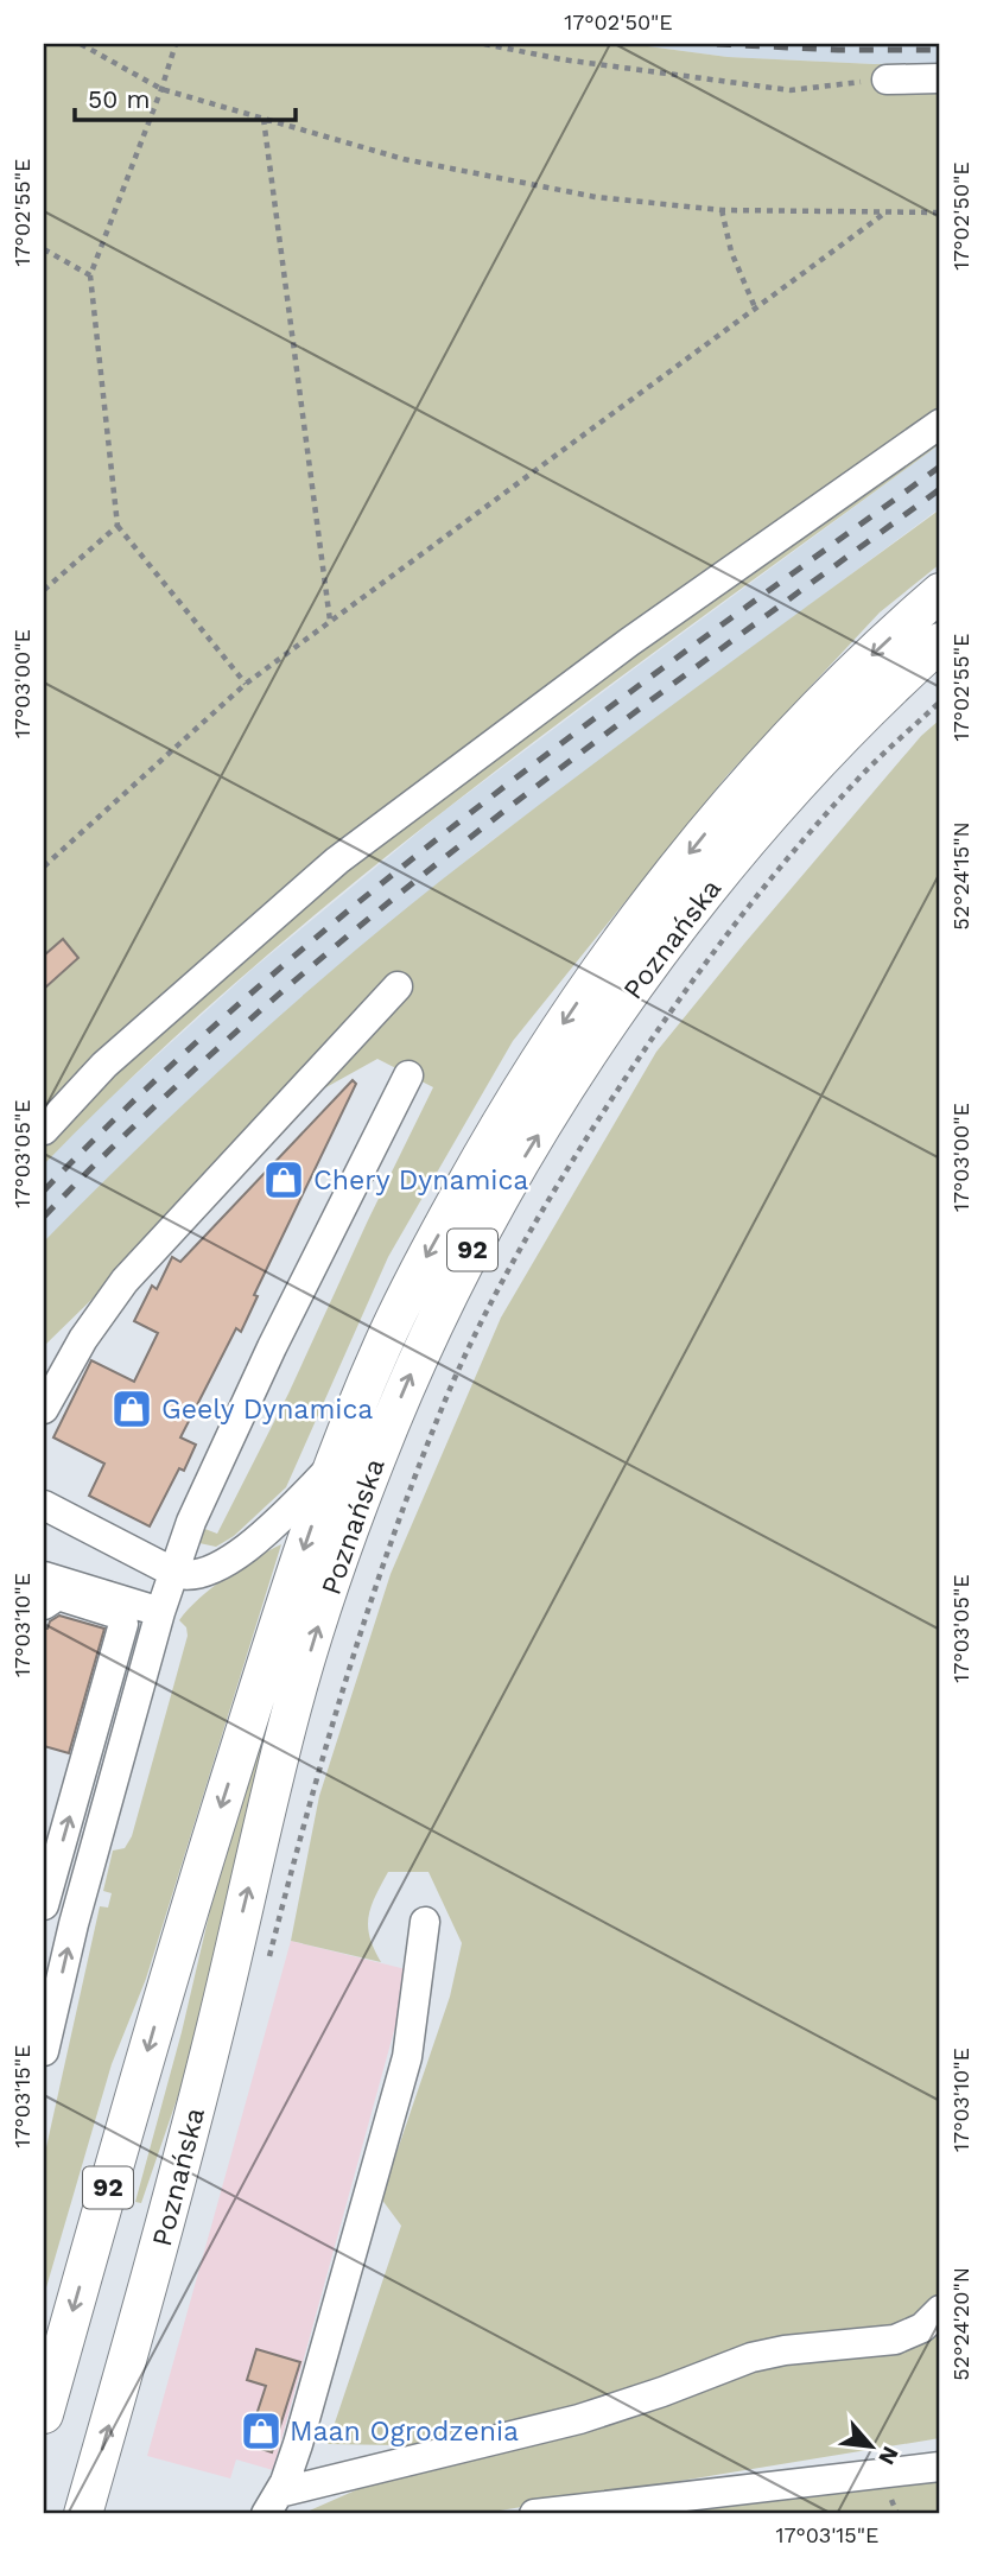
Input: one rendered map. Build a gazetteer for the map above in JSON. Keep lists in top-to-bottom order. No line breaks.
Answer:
{"streets":{"main road":["Poznańska","92"]},"places":{"shop":["Chery Dynamica","Geely Dynamica","Maan Ogrodzenia"]},"scale_bar":"50 m","north":"bottom right","coordinates":["17°02'50\"E","17°02'55\"E","17°03'00\"E","52°24'15\"N","17°03'05\"E","17°03'10\"E","17°03'15\"E","52°24'20\"N"]}
